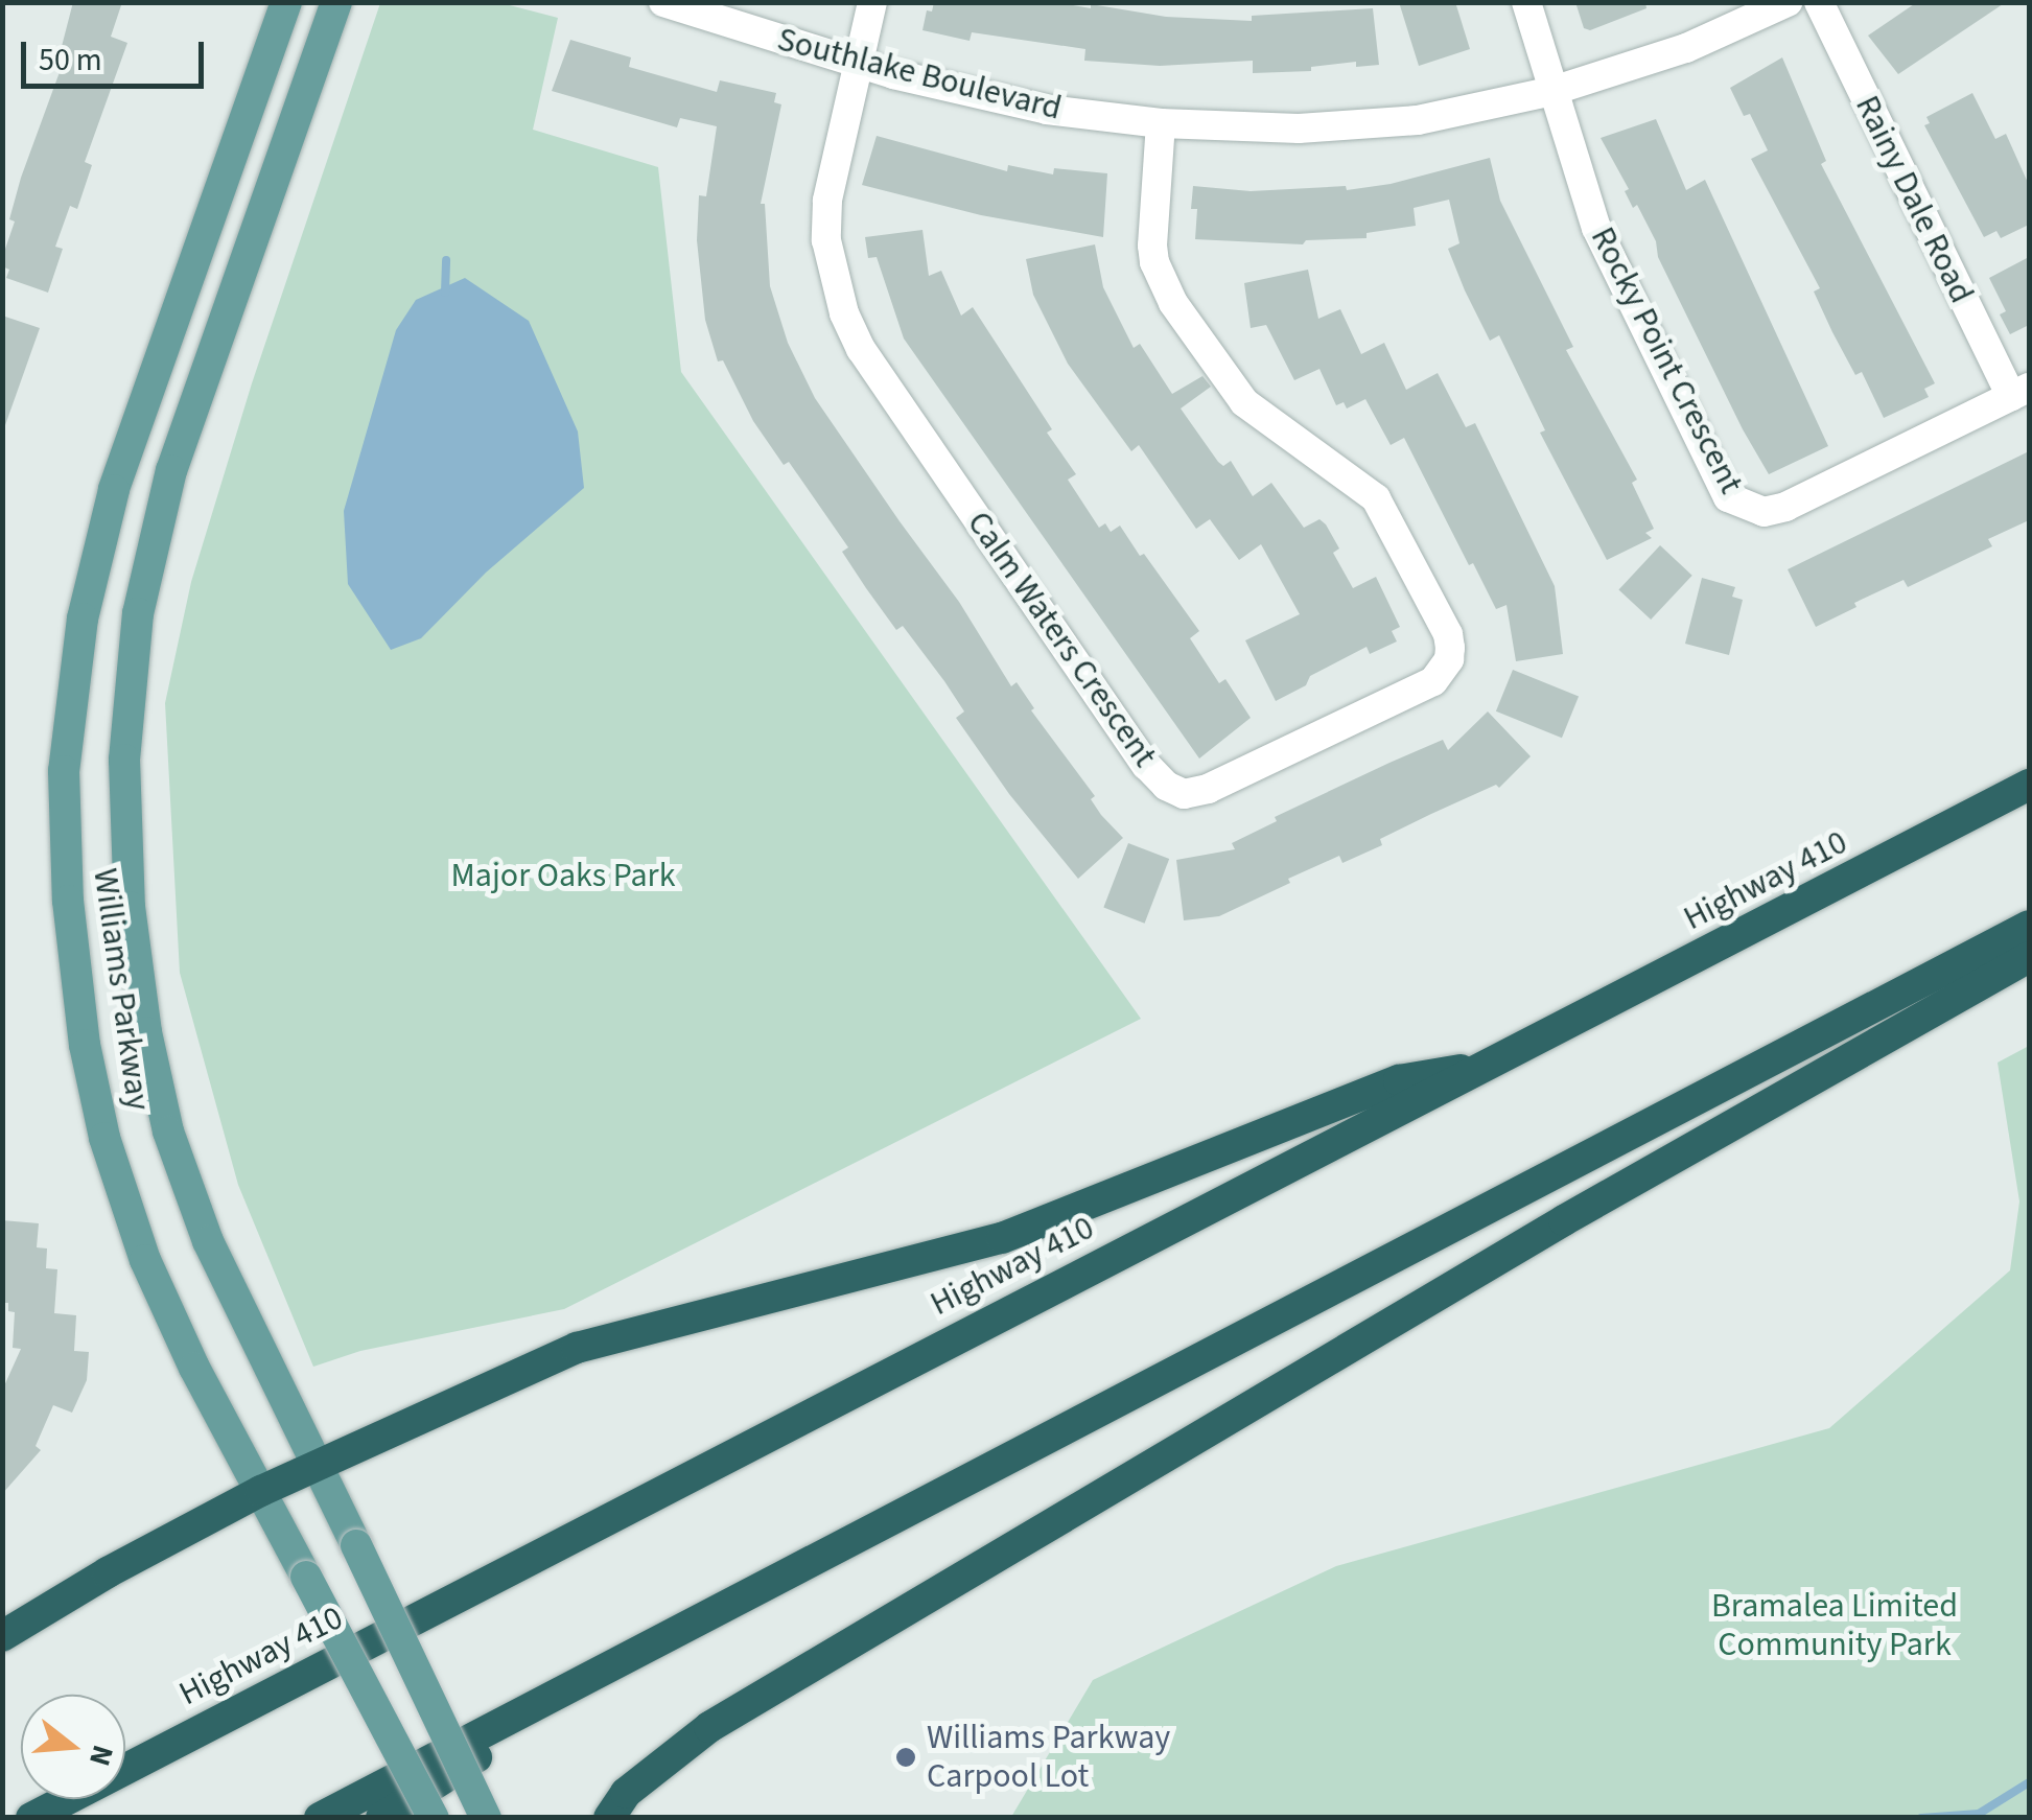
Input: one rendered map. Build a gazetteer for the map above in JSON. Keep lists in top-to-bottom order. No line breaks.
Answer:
{"streets":{"highway":["Highway 410"],"main road":["Williams Parkway"],"street":["Southlake Boulevard","Rainy Dale Road","Rocky Point Crescent","Calm Waters Crescent"]},"crossings":[["Southlake Boulevard","Rocky Point Crescent"],["Southlake Boulevard","Calm Waters Crescent"],["Rainy Dale Road","Rocky Point Crescent"]],"parks":["Major Oaks Park","Bramalea Limited Community Park"],"places":["Williams Parkway Carpool Lot"],"scale_bar":"50 m","north":"right"}
